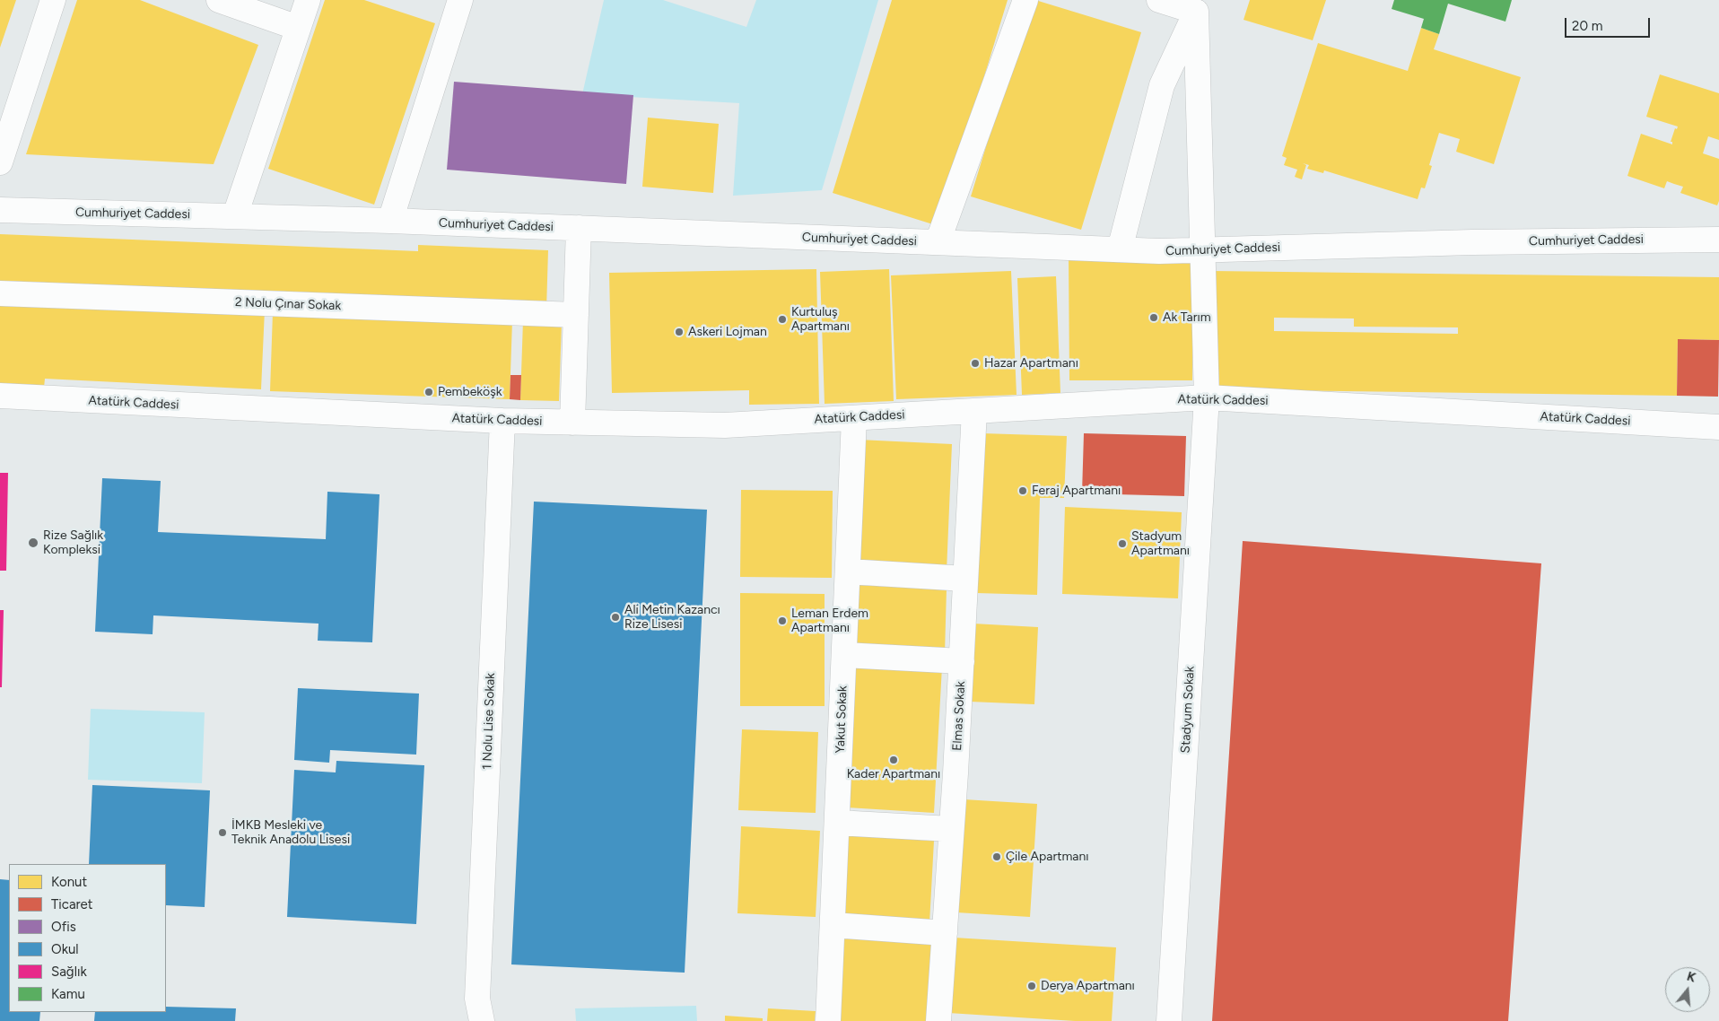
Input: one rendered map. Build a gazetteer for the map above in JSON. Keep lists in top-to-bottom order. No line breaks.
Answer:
{"streets":{"street":["Cumhuriyet Caddesi","2 Nolu Çınar Sokak","Atatürk Caddesi","Stadyum Sokak","Elmas Sokak","Yakut Sokak","1 Nolu Lise Sokak"]},"crossings":[["Cumhuriyet Caddesi","Stadyum Sokak"],["Atatürk Caddesi","Stadyum Sokak"],["Atatürk Caddesi","Elmas Sokak"],["Atatürk Caddesi","Yakut Sokak"],["Atatürk Caddesi","1 Nolu Lise Sokak"]],"places":["Ak Tarım","Kurtuluş Apartmanı","Askeri Lojman","Hazar Apartmanı","Pembeköşk","Feraj Apartmanı","Rize Sağlık Kompleksi","Stadyum Apartmanı","Ali Metin Kazancı Rize Lisesi","Leman Erdem Apartmanı","Kader Apartmanı","İMKB Mesleki ve Teknik Anadolu Lisesi","Çile Apartmanı","Derya Apartmanı"],"legend":["Konut","Ticaret","Ofis","Okul","Sağlık","Kamu"],"scale_bar":"20 m","north":"top"}
